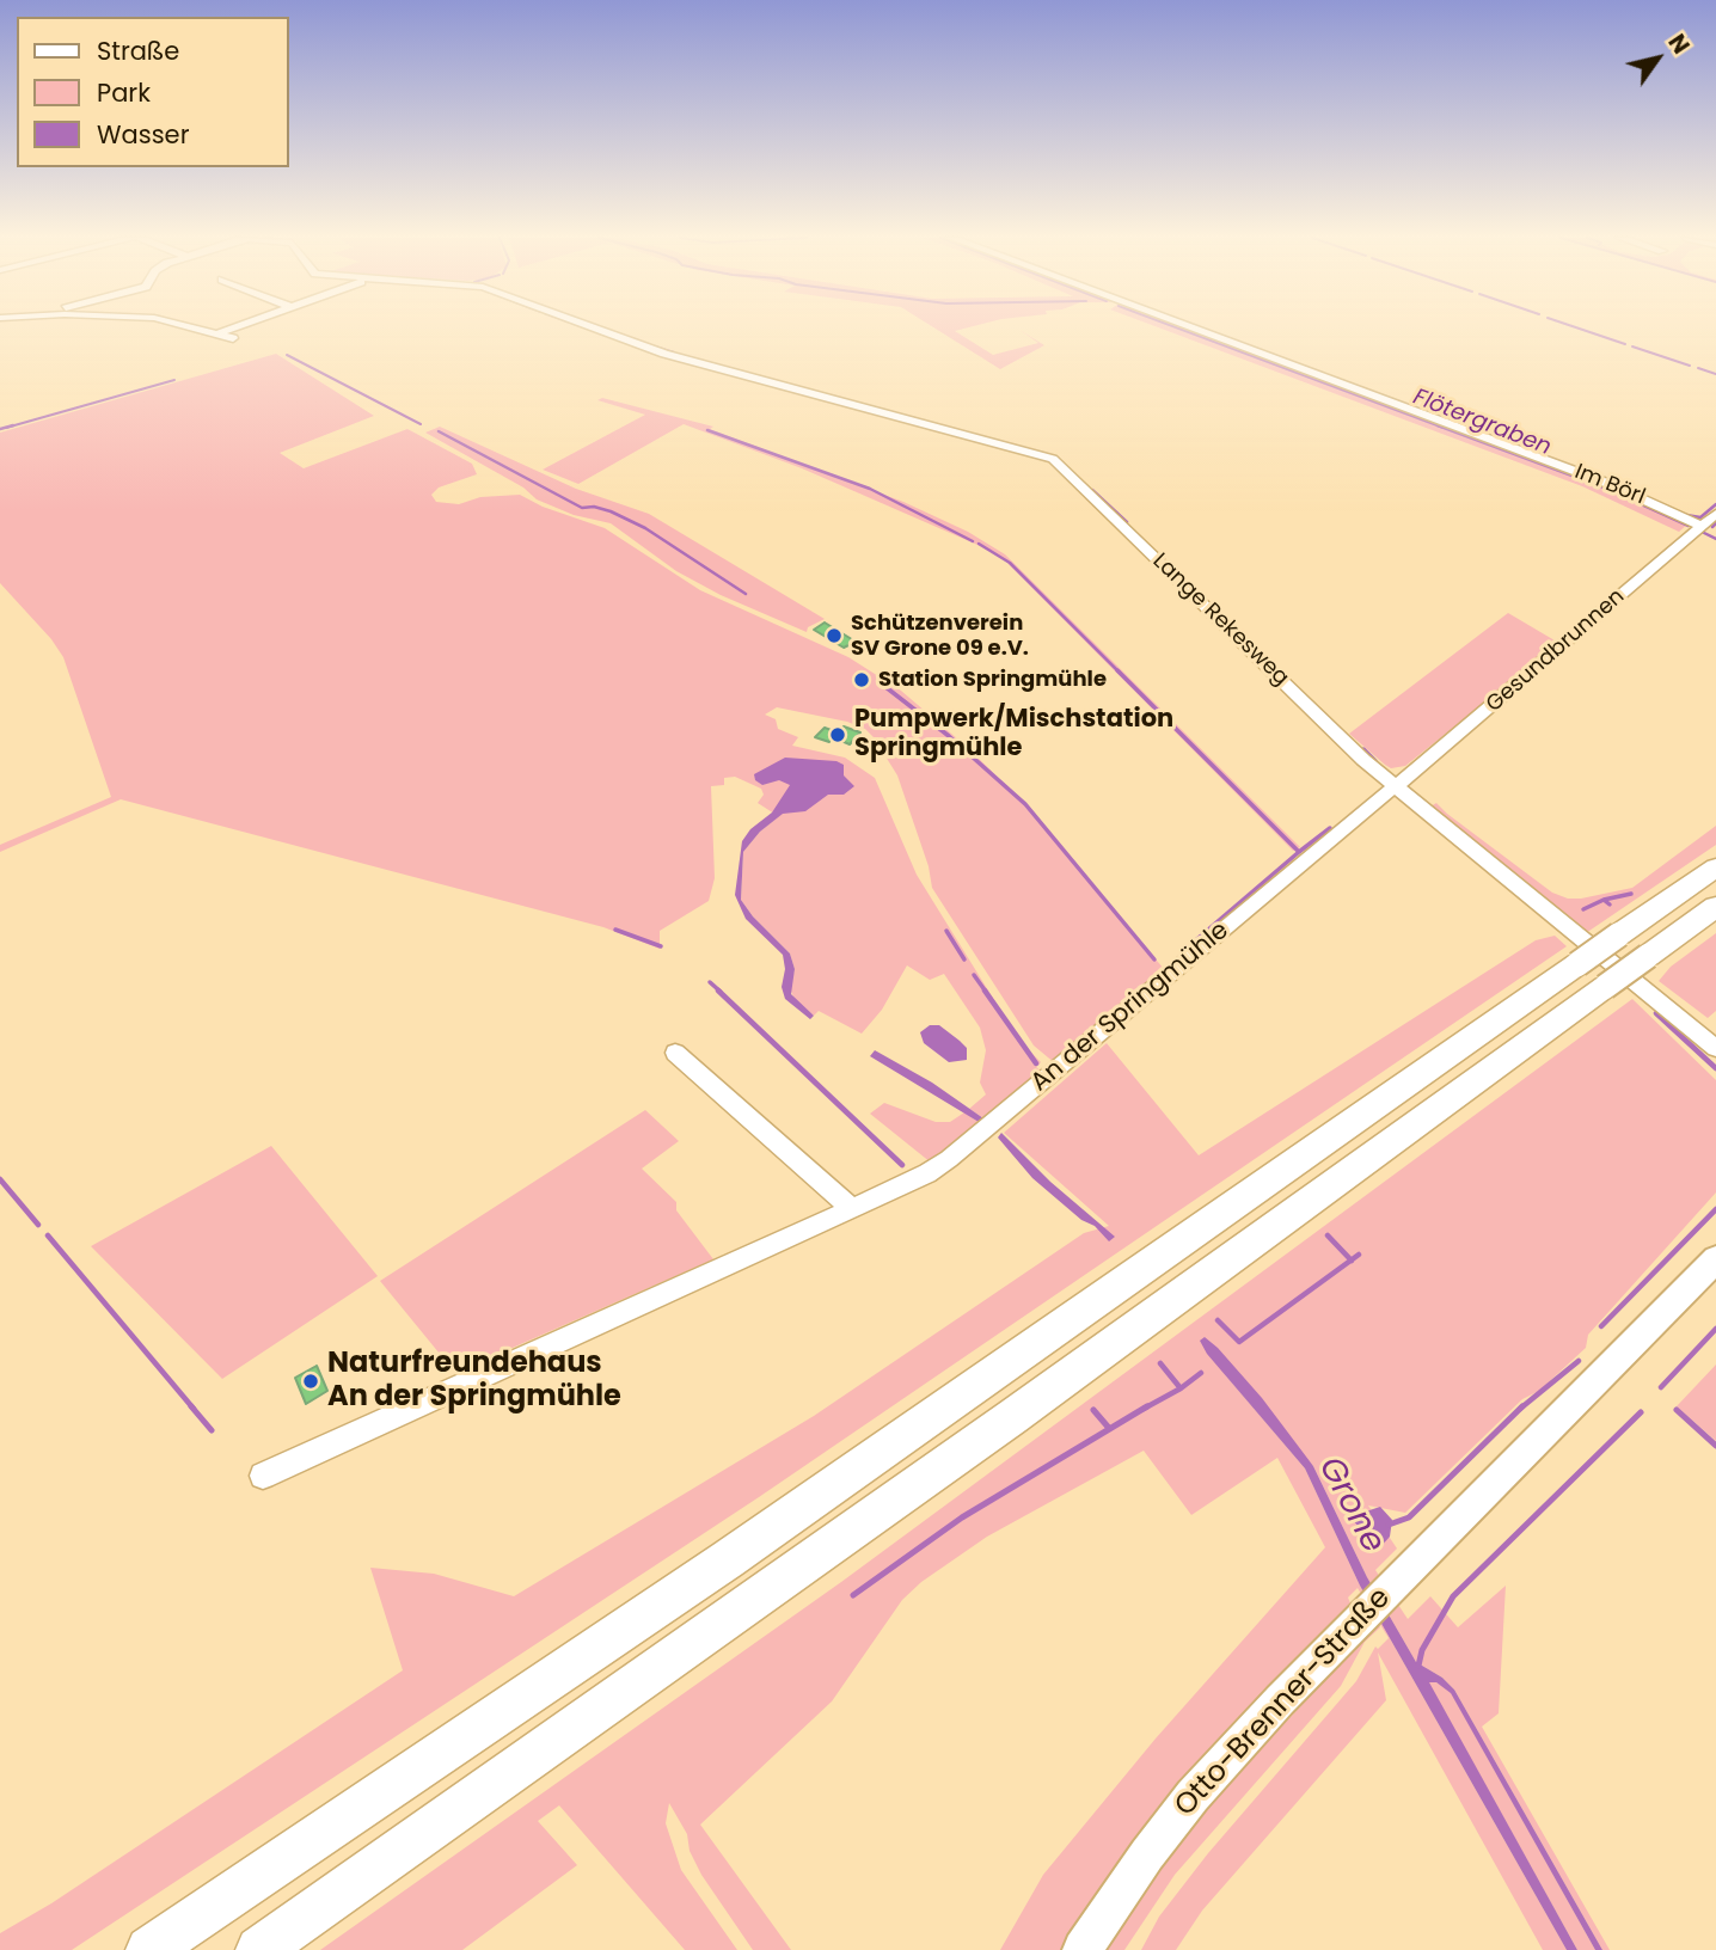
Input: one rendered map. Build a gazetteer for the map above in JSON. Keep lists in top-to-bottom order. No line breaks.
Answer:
{"streets":{"main road":["Otto-Brenner-Straße"],"street":["Im Börl","Lange Rekesweg","Gesundbrunnen","An der Springmühle"]},"crossings":[["Im Börl","Gesundbrunnen"],["Lange Rekesweg","Gesundbrunnen"],["Lange Rekesweg","An der Springmühle"],["Gesundbrunnen","An der Springmühle"]],"water":["Flötergraben","Grone"],"places":["Schützenverein SV Grone 09 e.V.","Station Springmühle","Pumpwerk/Mischstation Springmühle","Naturfreundehaus An der Springmühle"],"legend":["Straße","Park","Wasser"],"north":"top right"}
